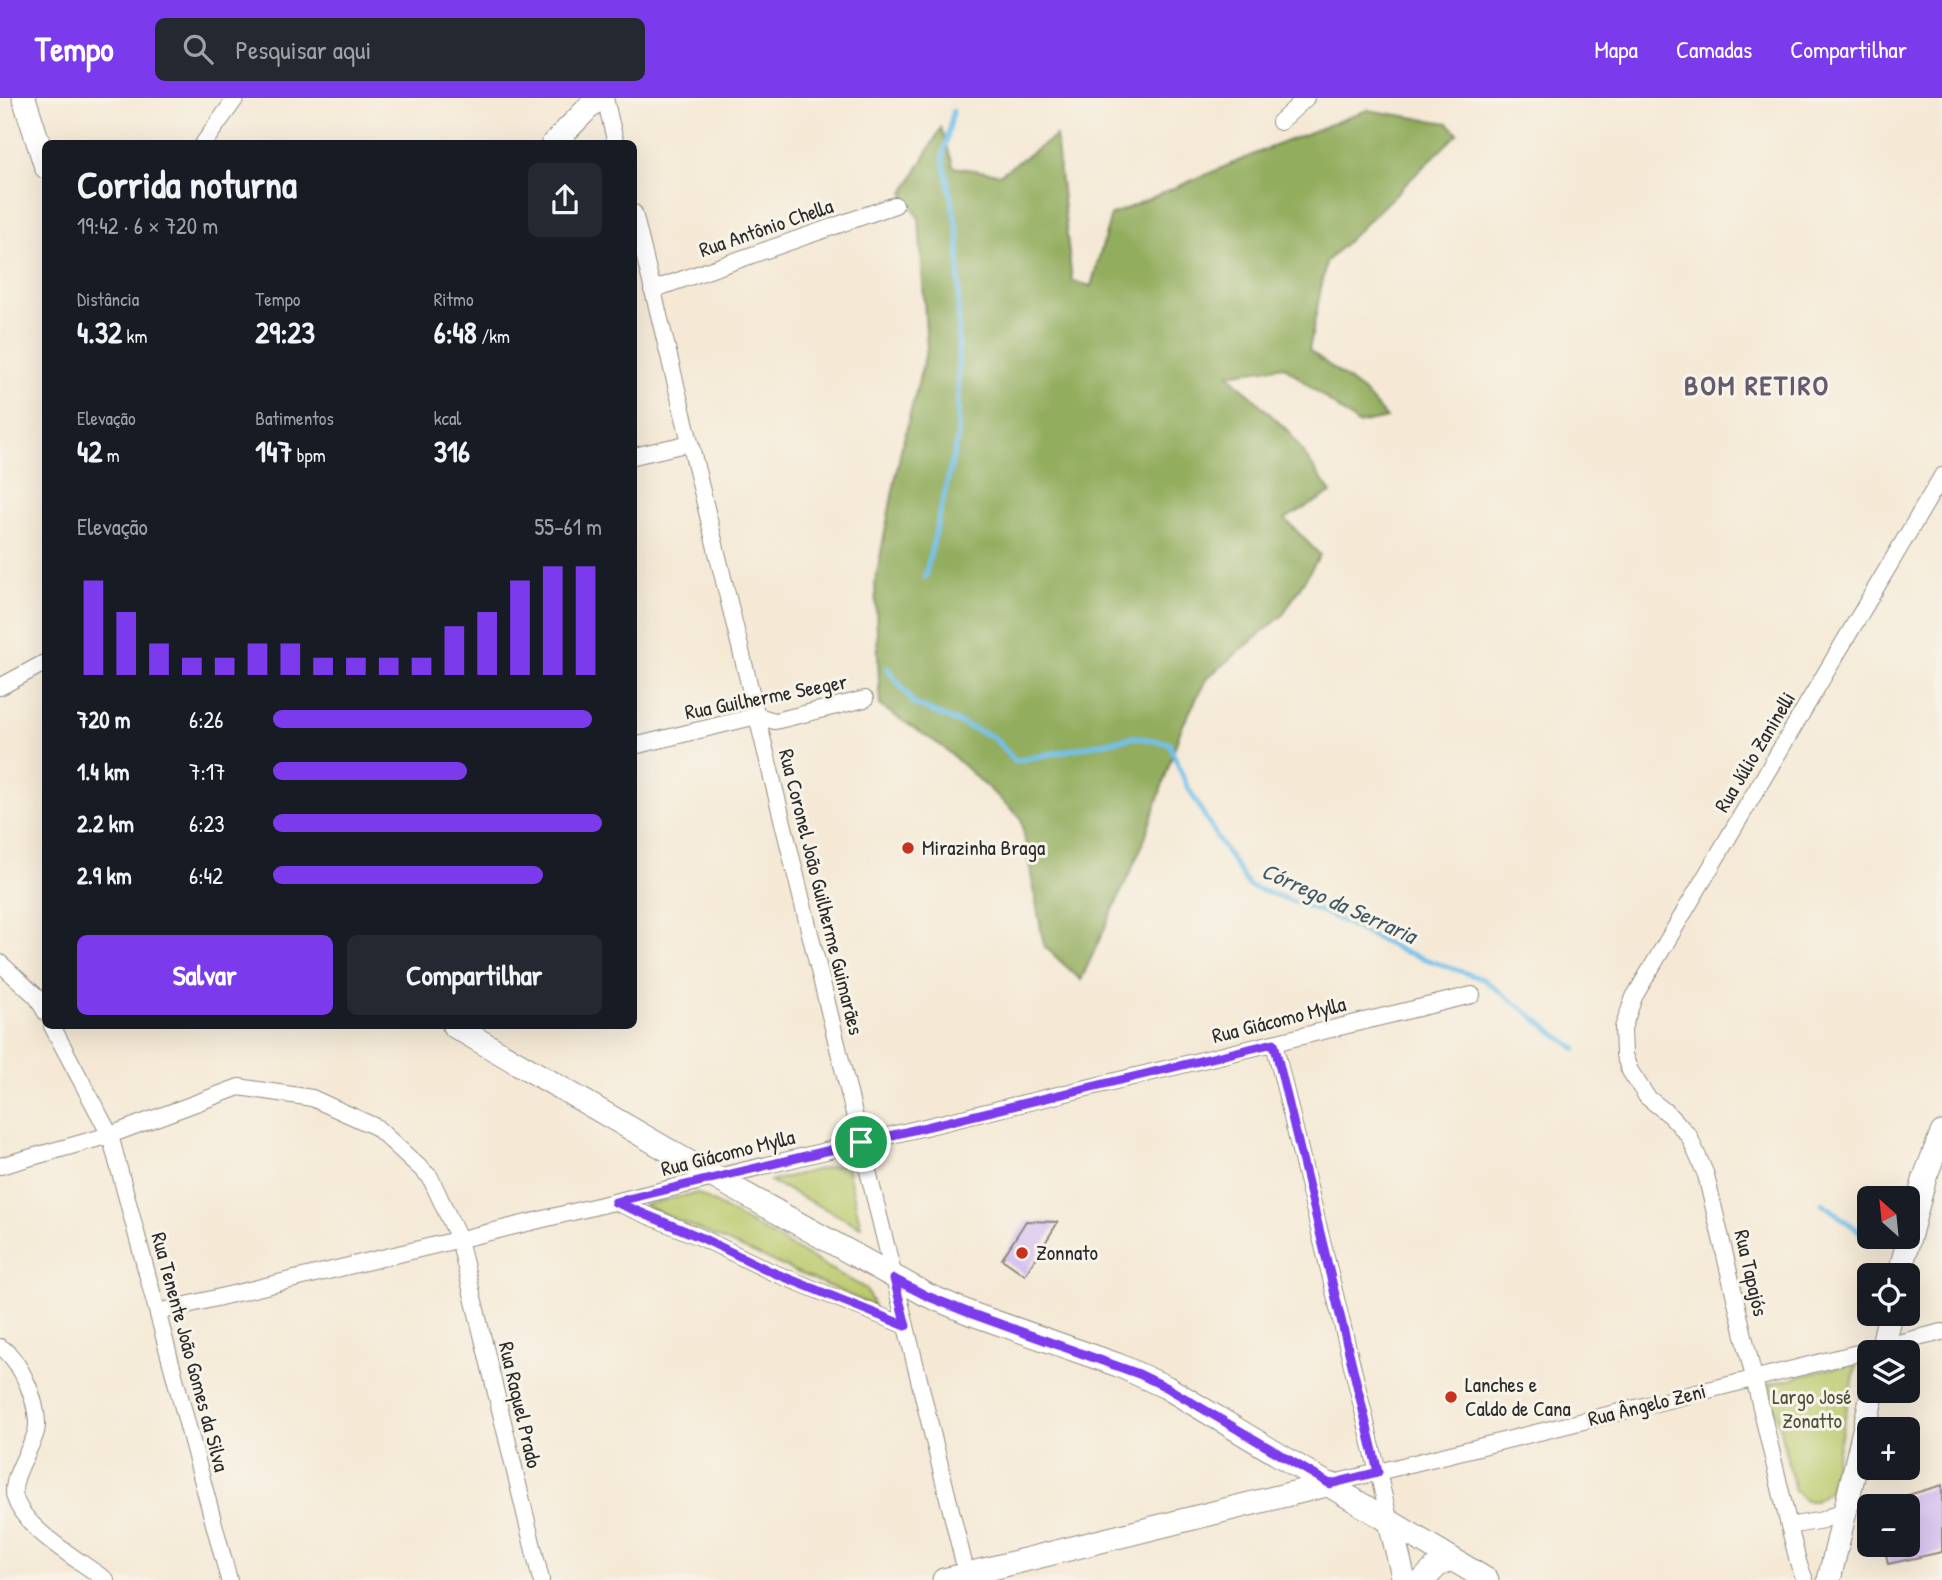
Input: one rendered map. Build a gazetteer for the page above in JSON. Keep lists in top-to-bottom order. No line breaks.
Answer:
{"streets":{"main road":["Rua Ângelo Zeni"],"street":["Rua Antônio Chella","Rua Guilherme Seeger","Rua Júlio Zaninelli","Rua Coronel João Guilherme Guimarães","Rua Giácomo Mylla","Rua Tapajós","Rua Tenente João Gomes da Silva","Rua Raquel Prado"]},"crossings":[["Rua Antônio Chella","Rua Coronel João Guilherme Guimarães"],["Rua Guilherme Seeger","Rua Coronel João Guilherme Guimarães"],["Rua Júlio Zaninelli","Rua Tapajós"],["Rua Coronel João Guilherme Guimarães","Rua Giácomo Mylla"],["Rua Coronel João Guilherme Guimarães","Rua Ângelo Zeni"],["Rua Giácomo Mylla","Rua Tenente João Gomes da Silva"],["Rua Giácomo Mylla","Rua Raquel Prado"],["Rua Tapajós","Rua Ângelo Zeni"],["Rua Tenente João Gomes da Silva","Rua Raquel Prado"]],"districts":["BOM RETIRO"],"water":["Córrego da Serraria"],"parks":["Largo José Zonatto"],"places":["Mirazinha Braga","Zonnato","Lanches e Caldo de Cana"],"north":"top left","page":{"header":"Tempo","search":"Pesquisar aqui","nav":["Mapa","Camadas","Compartilhar"],"heading":["Corrida noturna","19:42 · 6 × 720 m"],"stats":[["Distância","4.32 km"],["Tempo","29:23"],["Ritmo","6:48 /km"],["Elevação","42 m"],["Batimentos","147 bpm"],["kcal","316"]],"chart":["Elevação","55–61 m"],"list":[{"name":"720 m","note":"6:26"},{"name":"1.4 km","note":"7:17"},{"name":"2.2 km","note":"6:23"},{"name":"2.9 km","note":"6:42"}],"buttons":["Salvar","Compartilhar"],"map_buttons":["+","−"]}}
